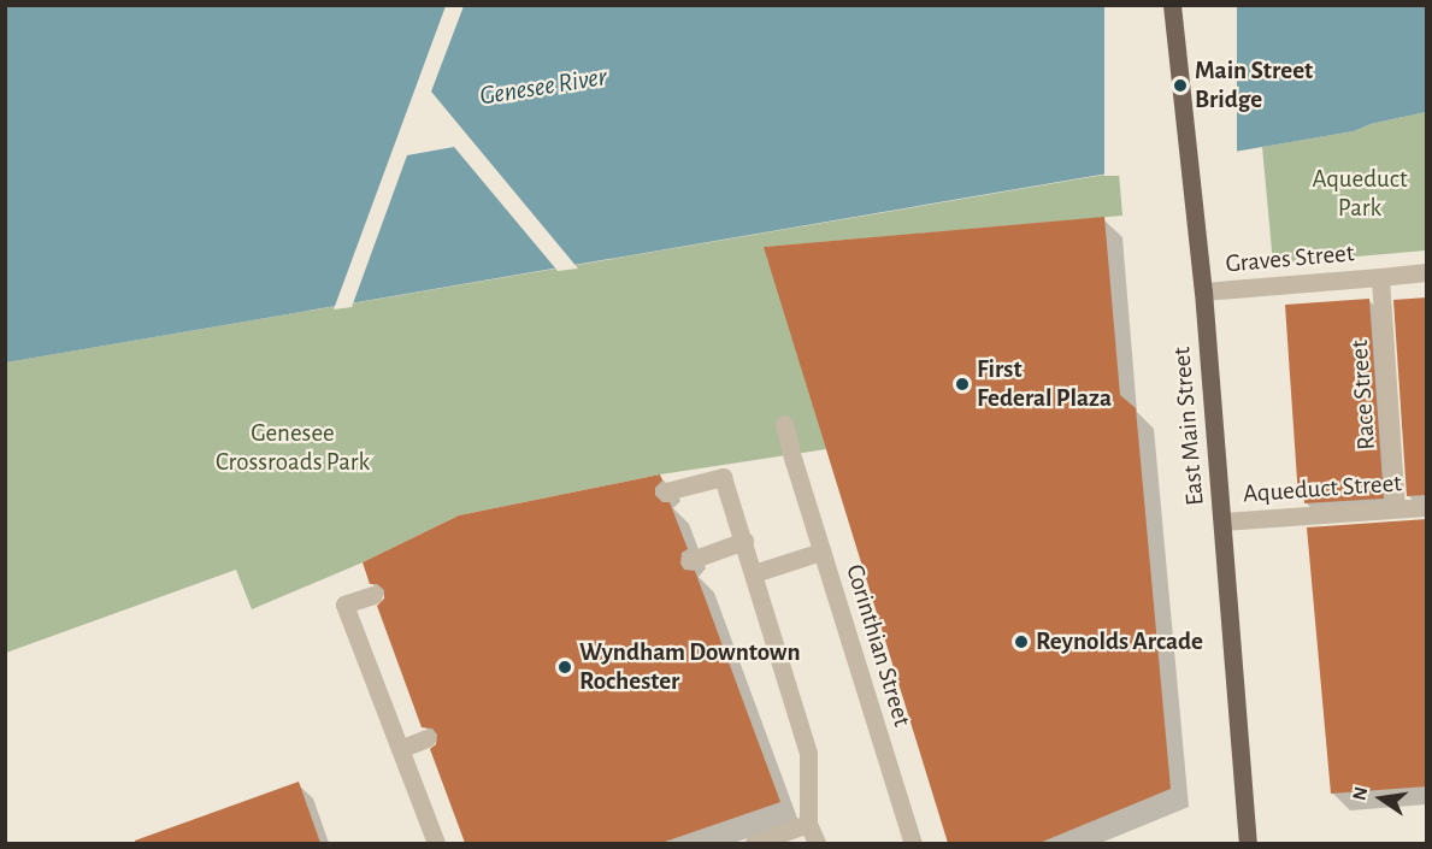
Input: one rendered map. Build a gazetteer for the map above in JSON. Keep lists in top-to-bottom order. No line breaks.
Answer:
{"streets":{"main road":["East Main Street"],"street":["Graves Street","Race Street","Aqueduct Street","Corinthian Street"]},"crossings":[["Graves Street","Race Street"],["Graves Street","East Main Street"],["Race Street","Aqueduct Street"],["East Main Street","Aqueduct Street"]],"water":["Genesee River"],"parks":["Aqueduct Park","Genesee Crossroads Park"],"places":["Main Street Bridge","First Federal Plaza","Reynolds Arcade","Wyndham Downtown Rochester"],"north":"left"}
